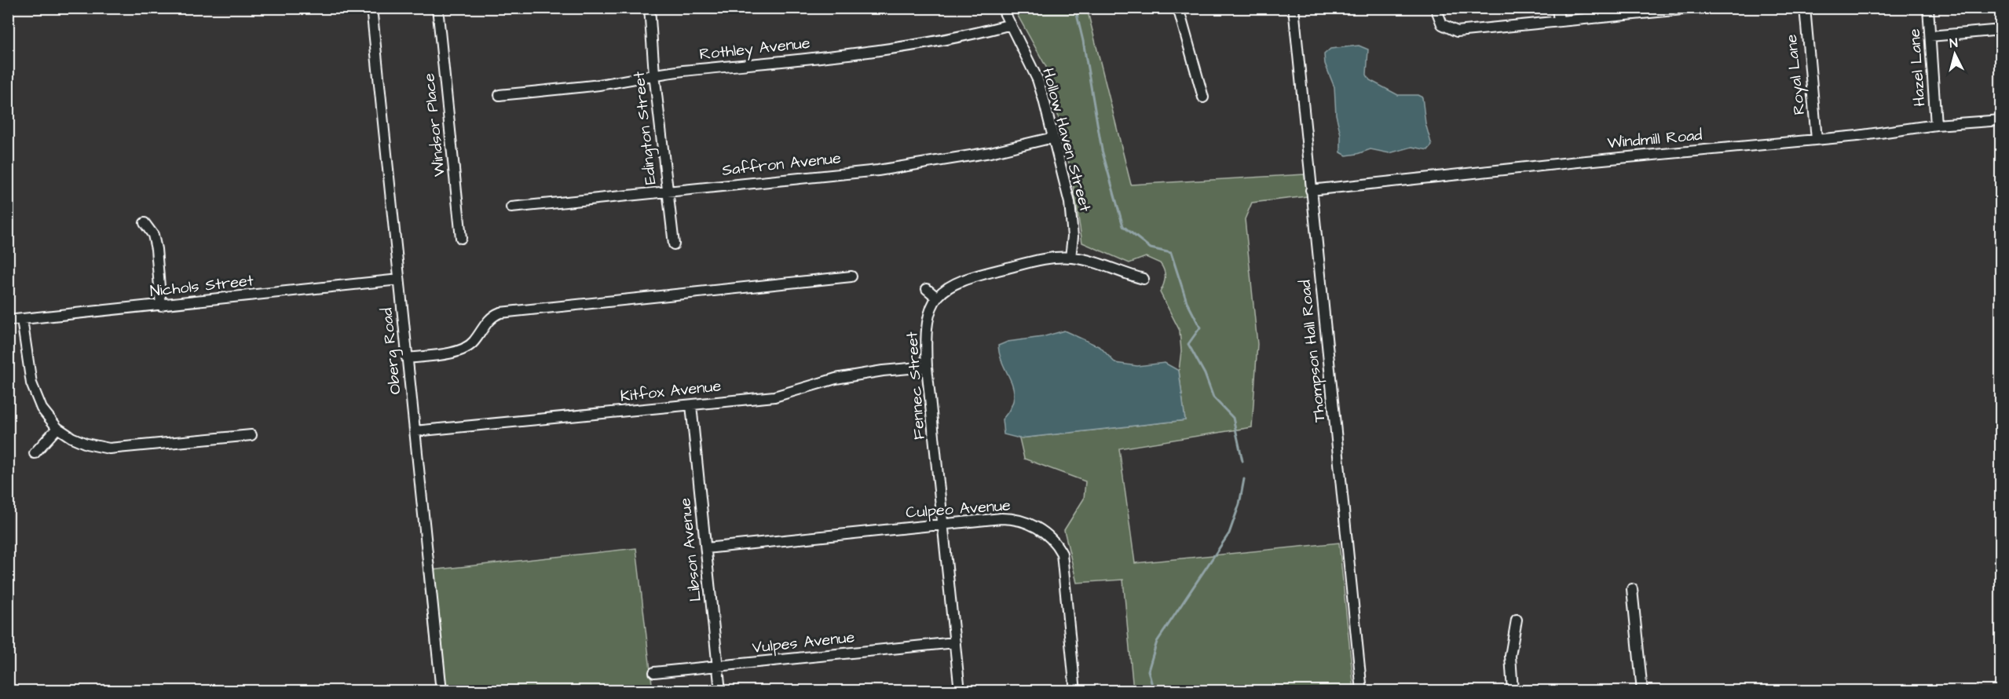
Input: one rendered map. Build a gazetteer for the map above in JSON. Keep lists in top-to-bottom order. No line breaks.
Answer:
{"streets":{"street":["Rothley Avenue","Hazel Lane","Royal Lane","Windsor Place","Edington Street","Windmill Road","Hollow Haven Street","Saffron Avenue","Nichols Street","Oberg Road","Thompson Hall Road","Fennec Street","Kitfox Avenue","Culpeo Avenue","Libson Avenue","Vulpes Avenue"]},"crossings":[["Rothley Avenue","Edington Street"],["Rothley Avenue","Hollow Haven Street"],["Hazel Lane","Windmill Road"],["Royal Lane","Windmill Road"],["Edington Street","Saffron Avenue"],["Windmill Road","Thompson Hall Road"],["Hollow Haven Street","Saffron Avenue"],["Hollow Haven Street","Fennec Street"],["Nichols Street","Oberg Road"],["Oberg Road","Kitfox Avenue"],["Fennec Street","Kitfox Avenue"],["Fennec Street","Culpeo Avenue"],["Fennec Street","Vulpes Avenue"],["Kitfox Avenue","Libson Avenue"],["Culpeo Avenue","Libson Avenue"],["Libson Avenue","Vulpes Avenue"]],"north":"top"}
